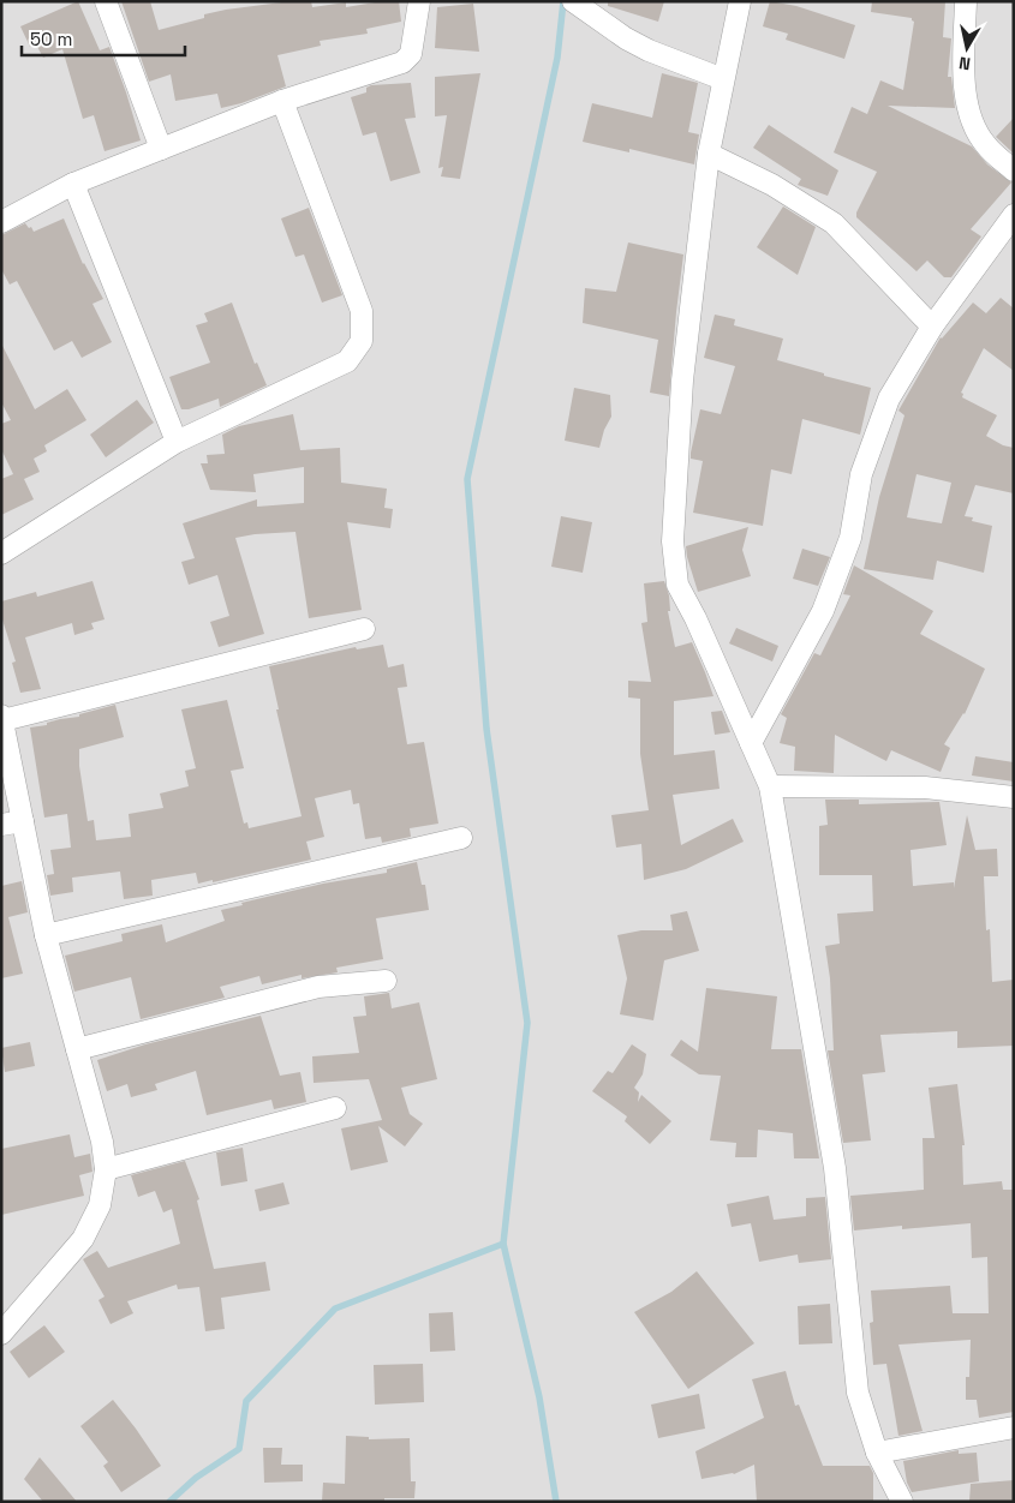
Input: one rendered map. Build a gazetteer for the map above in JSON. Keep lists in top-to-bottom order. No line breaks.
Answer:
{"scale_bar":"50 m","north":"bottom"}
